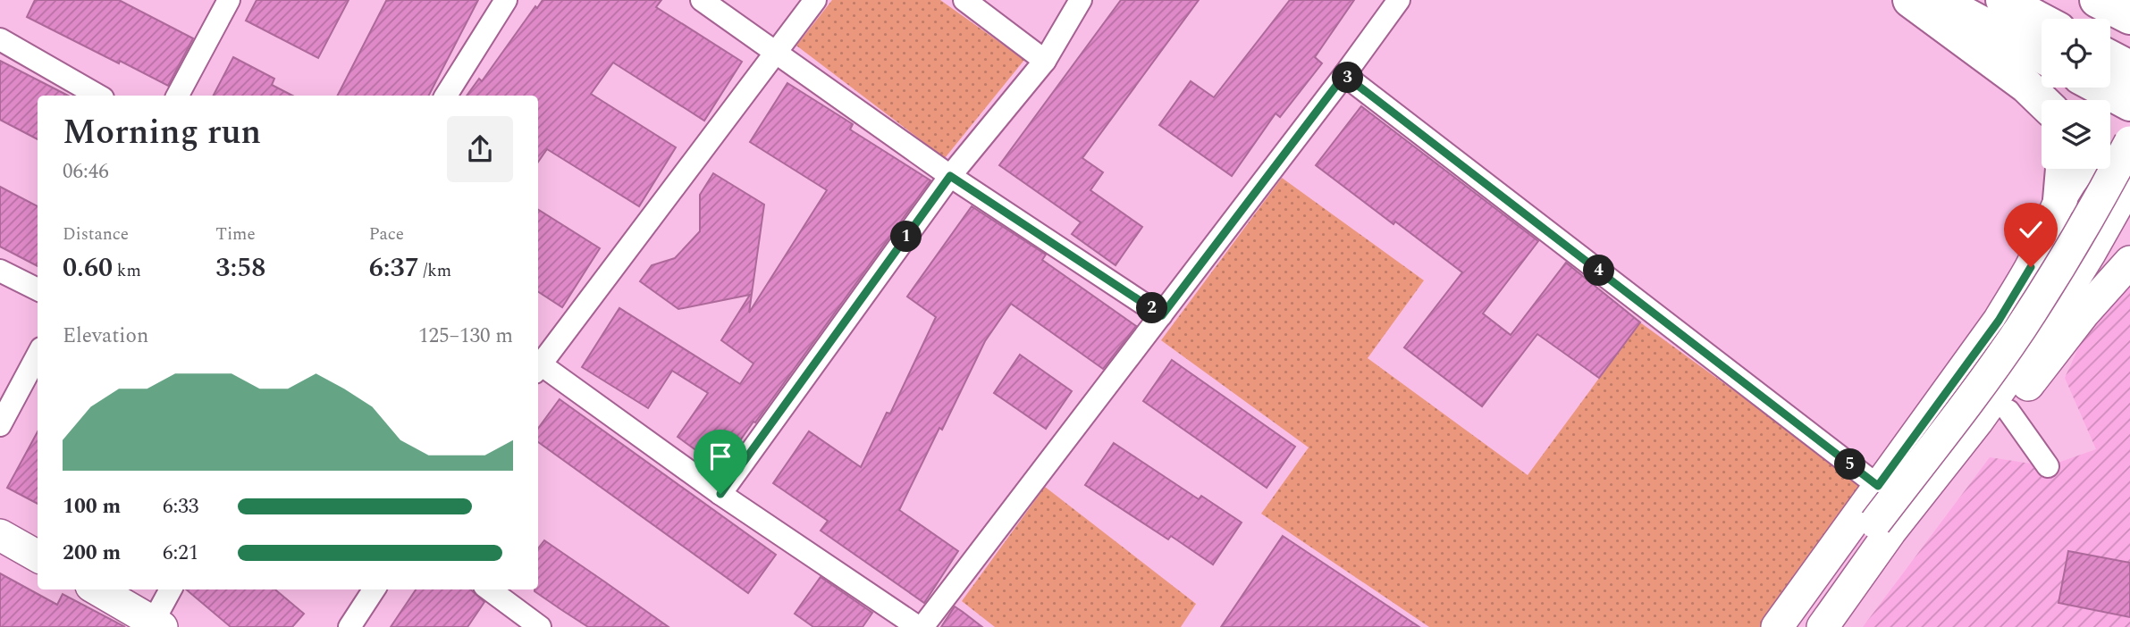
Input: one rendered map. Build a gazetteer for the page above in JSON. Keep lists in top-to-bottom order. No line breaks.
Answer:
{"page":{"pins":["3","1","4","2","5"],"heading":["Morning run","06:46"],"stats":[["Distance","0.60 km"],["Time","3:58"],["Pace","6:37 /km"]],"chart":["Elevation","125–130 m"],"list":[{"name":"100 m","note":"6:33"},{"name":"200 m","note":"6:21"}]}}
